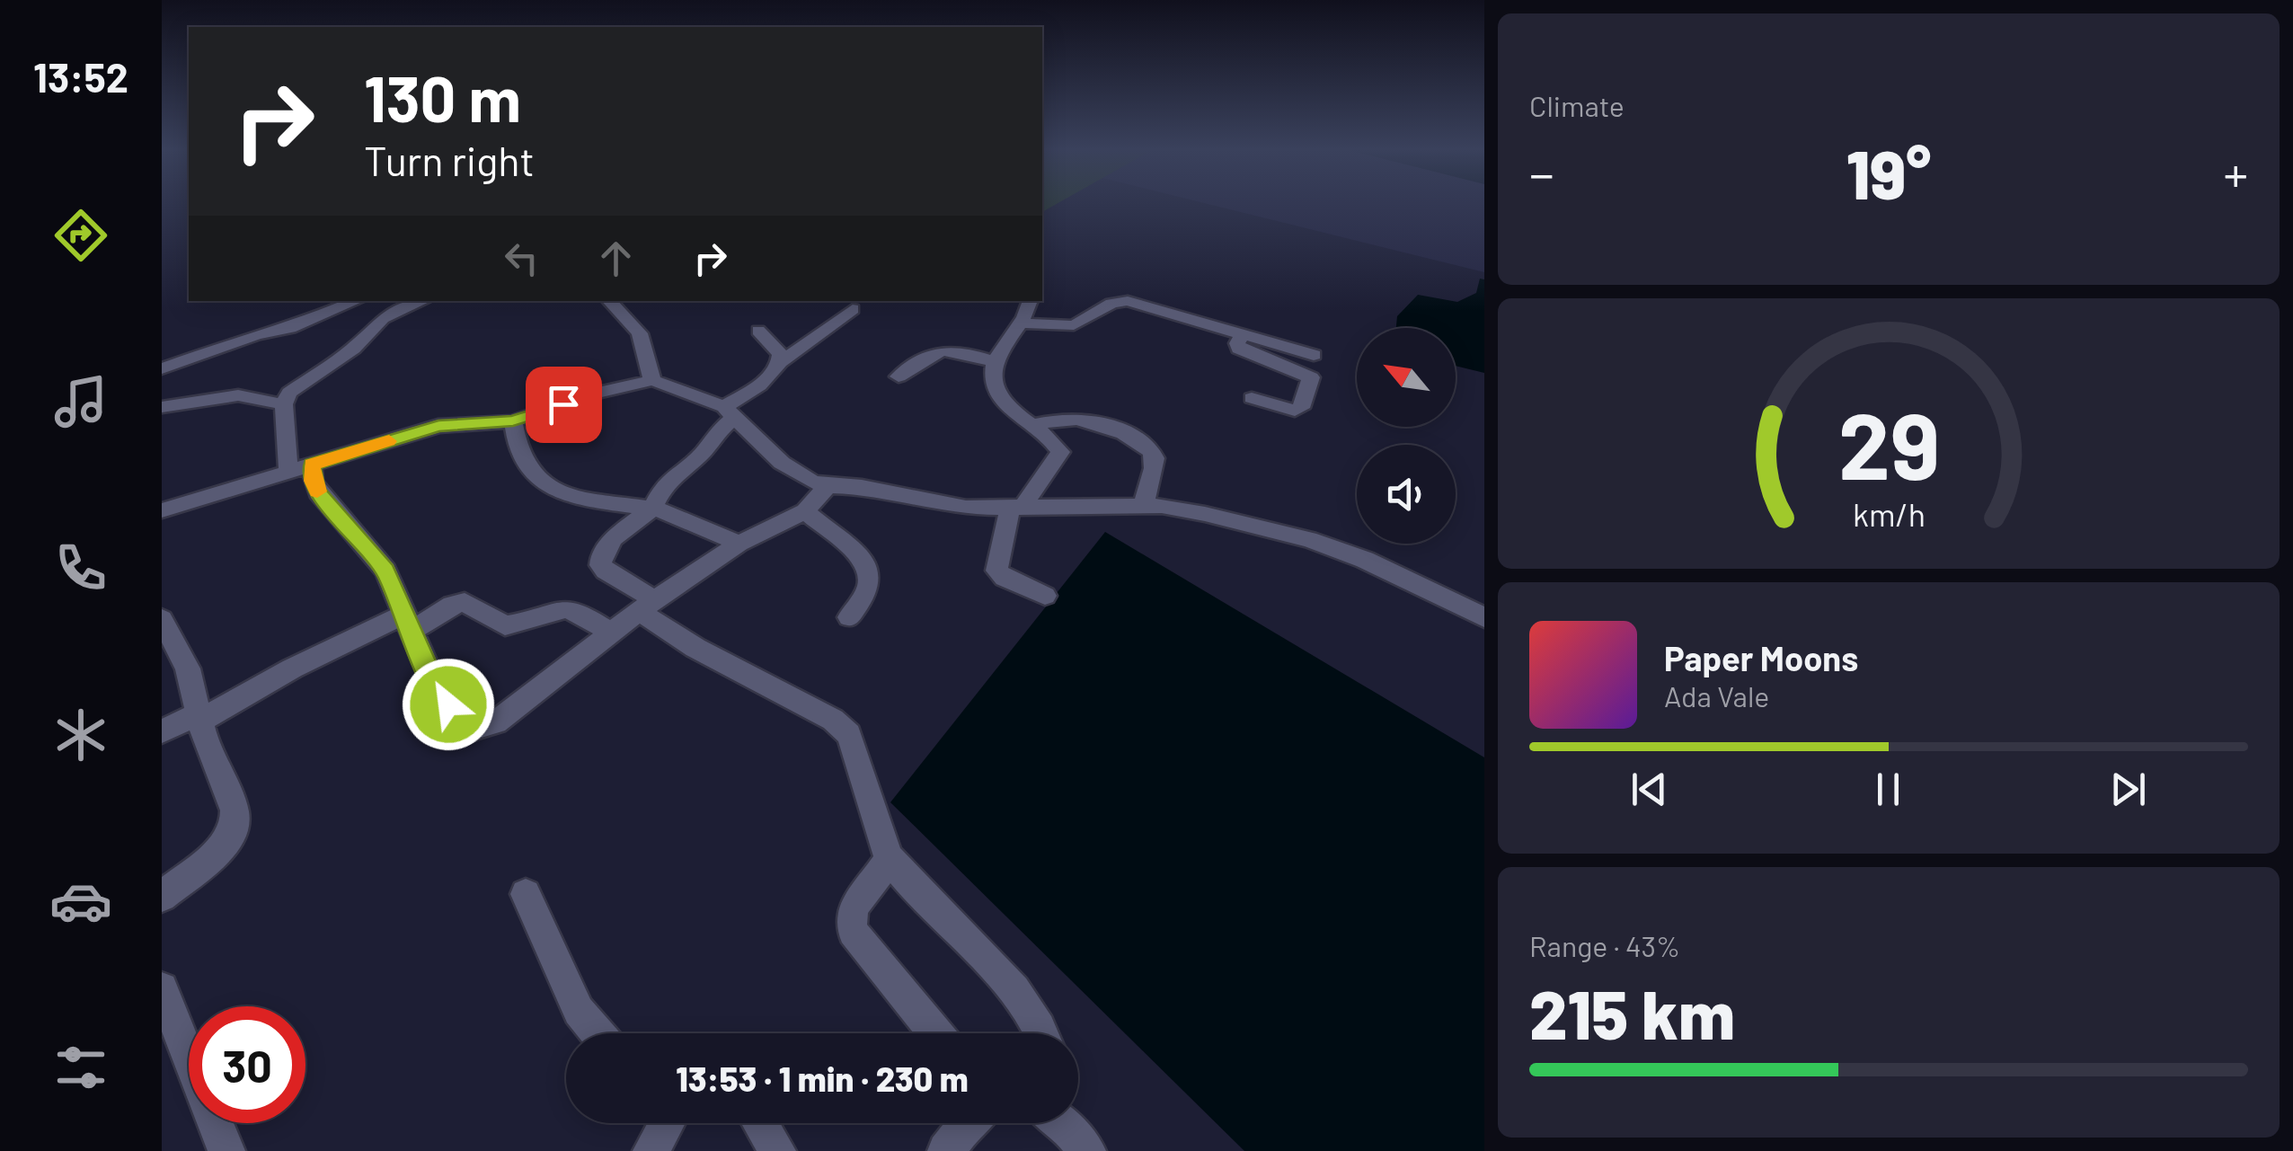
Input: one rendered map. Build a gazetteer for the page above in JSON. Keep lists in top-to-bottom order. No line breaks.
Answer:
{"north":"top left","page":{"tabs":"13:52","tile":["Climate",["Range · 43%","215 km"]],"turn":["130 m","Turn right"],"heat":["−","19°","+"],"song":["Paper Moons","Ada Vale"],"limit":"30","trip":"13:53 · 1 min · 230 m","gauge":["29","km/h"]}}
